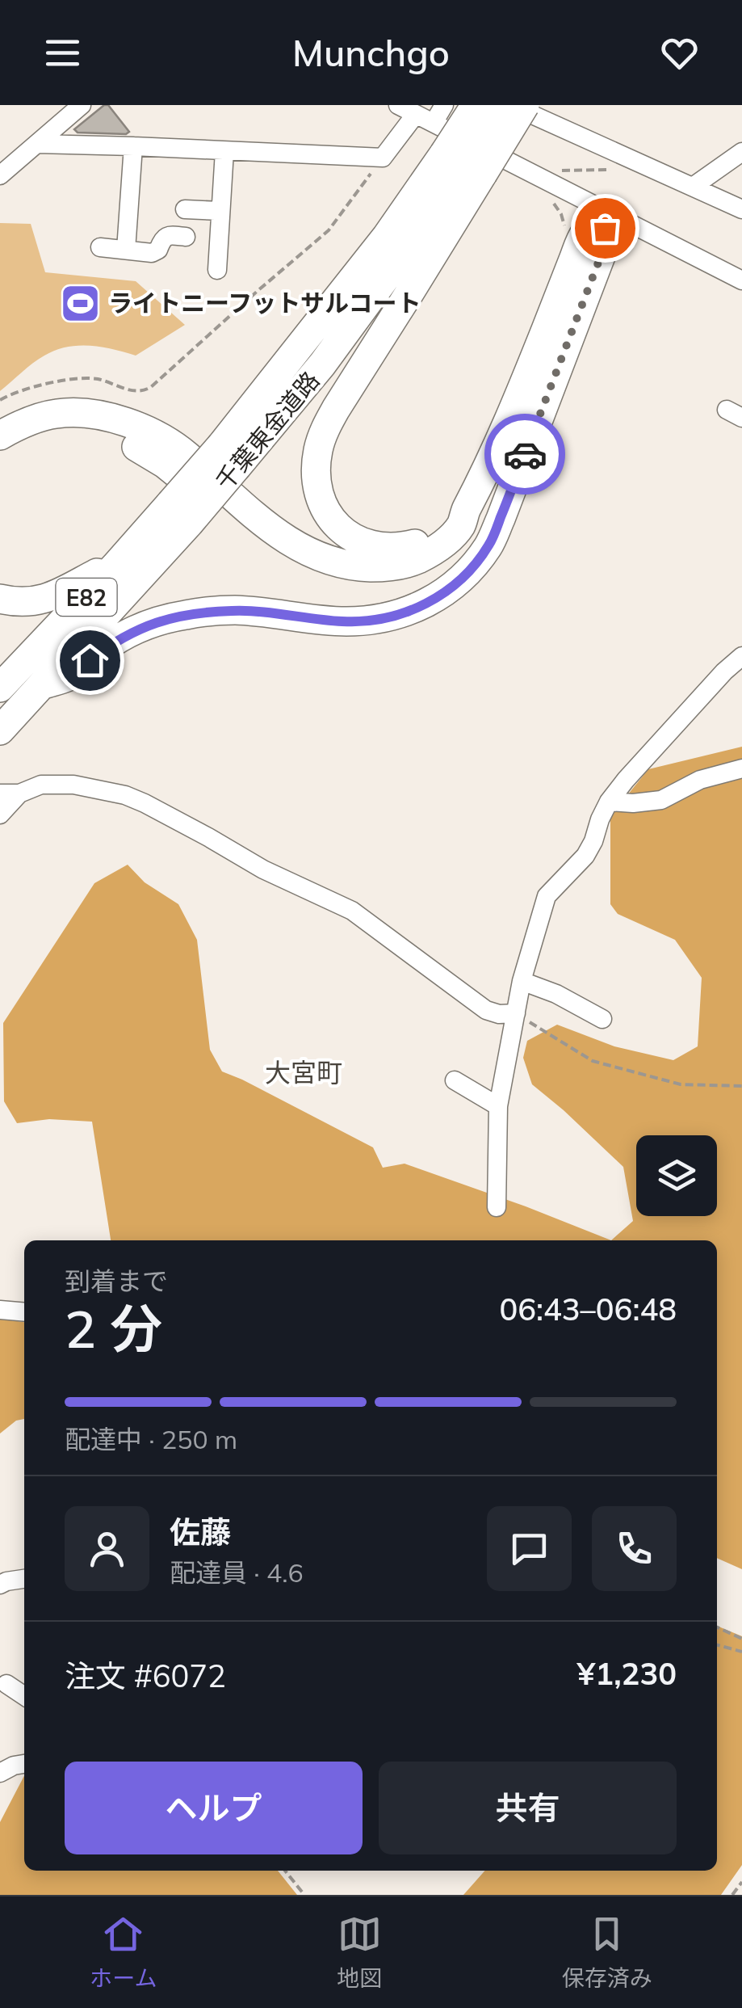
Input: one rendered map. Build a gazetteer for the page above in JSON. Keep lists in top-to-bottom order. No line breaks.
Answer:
{"streets":{"highway":["千葉東金道路","E82"]},"districts":["大宮町"],"places":{"sports":["ライトニーフットサルコート"]},"page":{"header":"Munchgo","heading":["2 分","到着まで","06:43–06:48"],"panel":["佐藤","配達員 · 4.6","注文 #6072","¥1,230"],"bar":"配達中 · 250 m","buttons":["ヘルプ","共有"],"tabs":["ホーム","地図","保存済み"]}}
